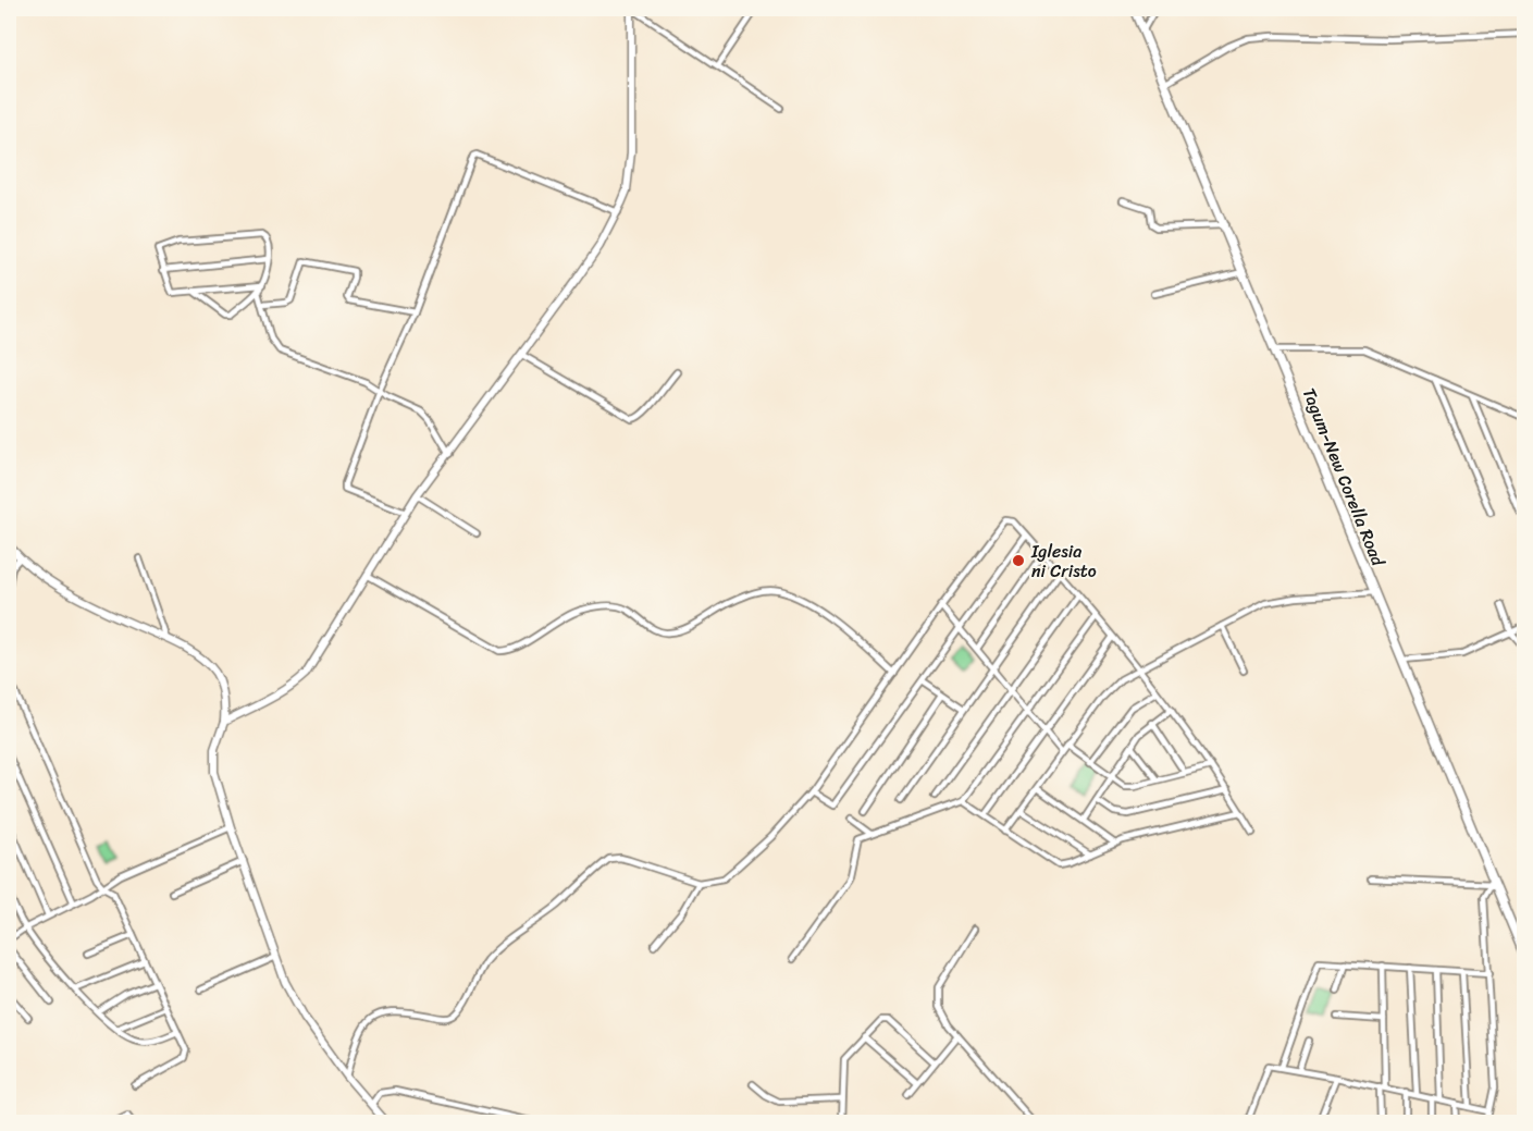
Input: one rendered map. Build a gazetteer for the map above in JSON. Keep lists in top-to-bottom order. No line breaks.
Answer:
{"streets":{"main road":["Tagum-New Corella Road"]},"places":["Iglesia ni Cristo"]}
